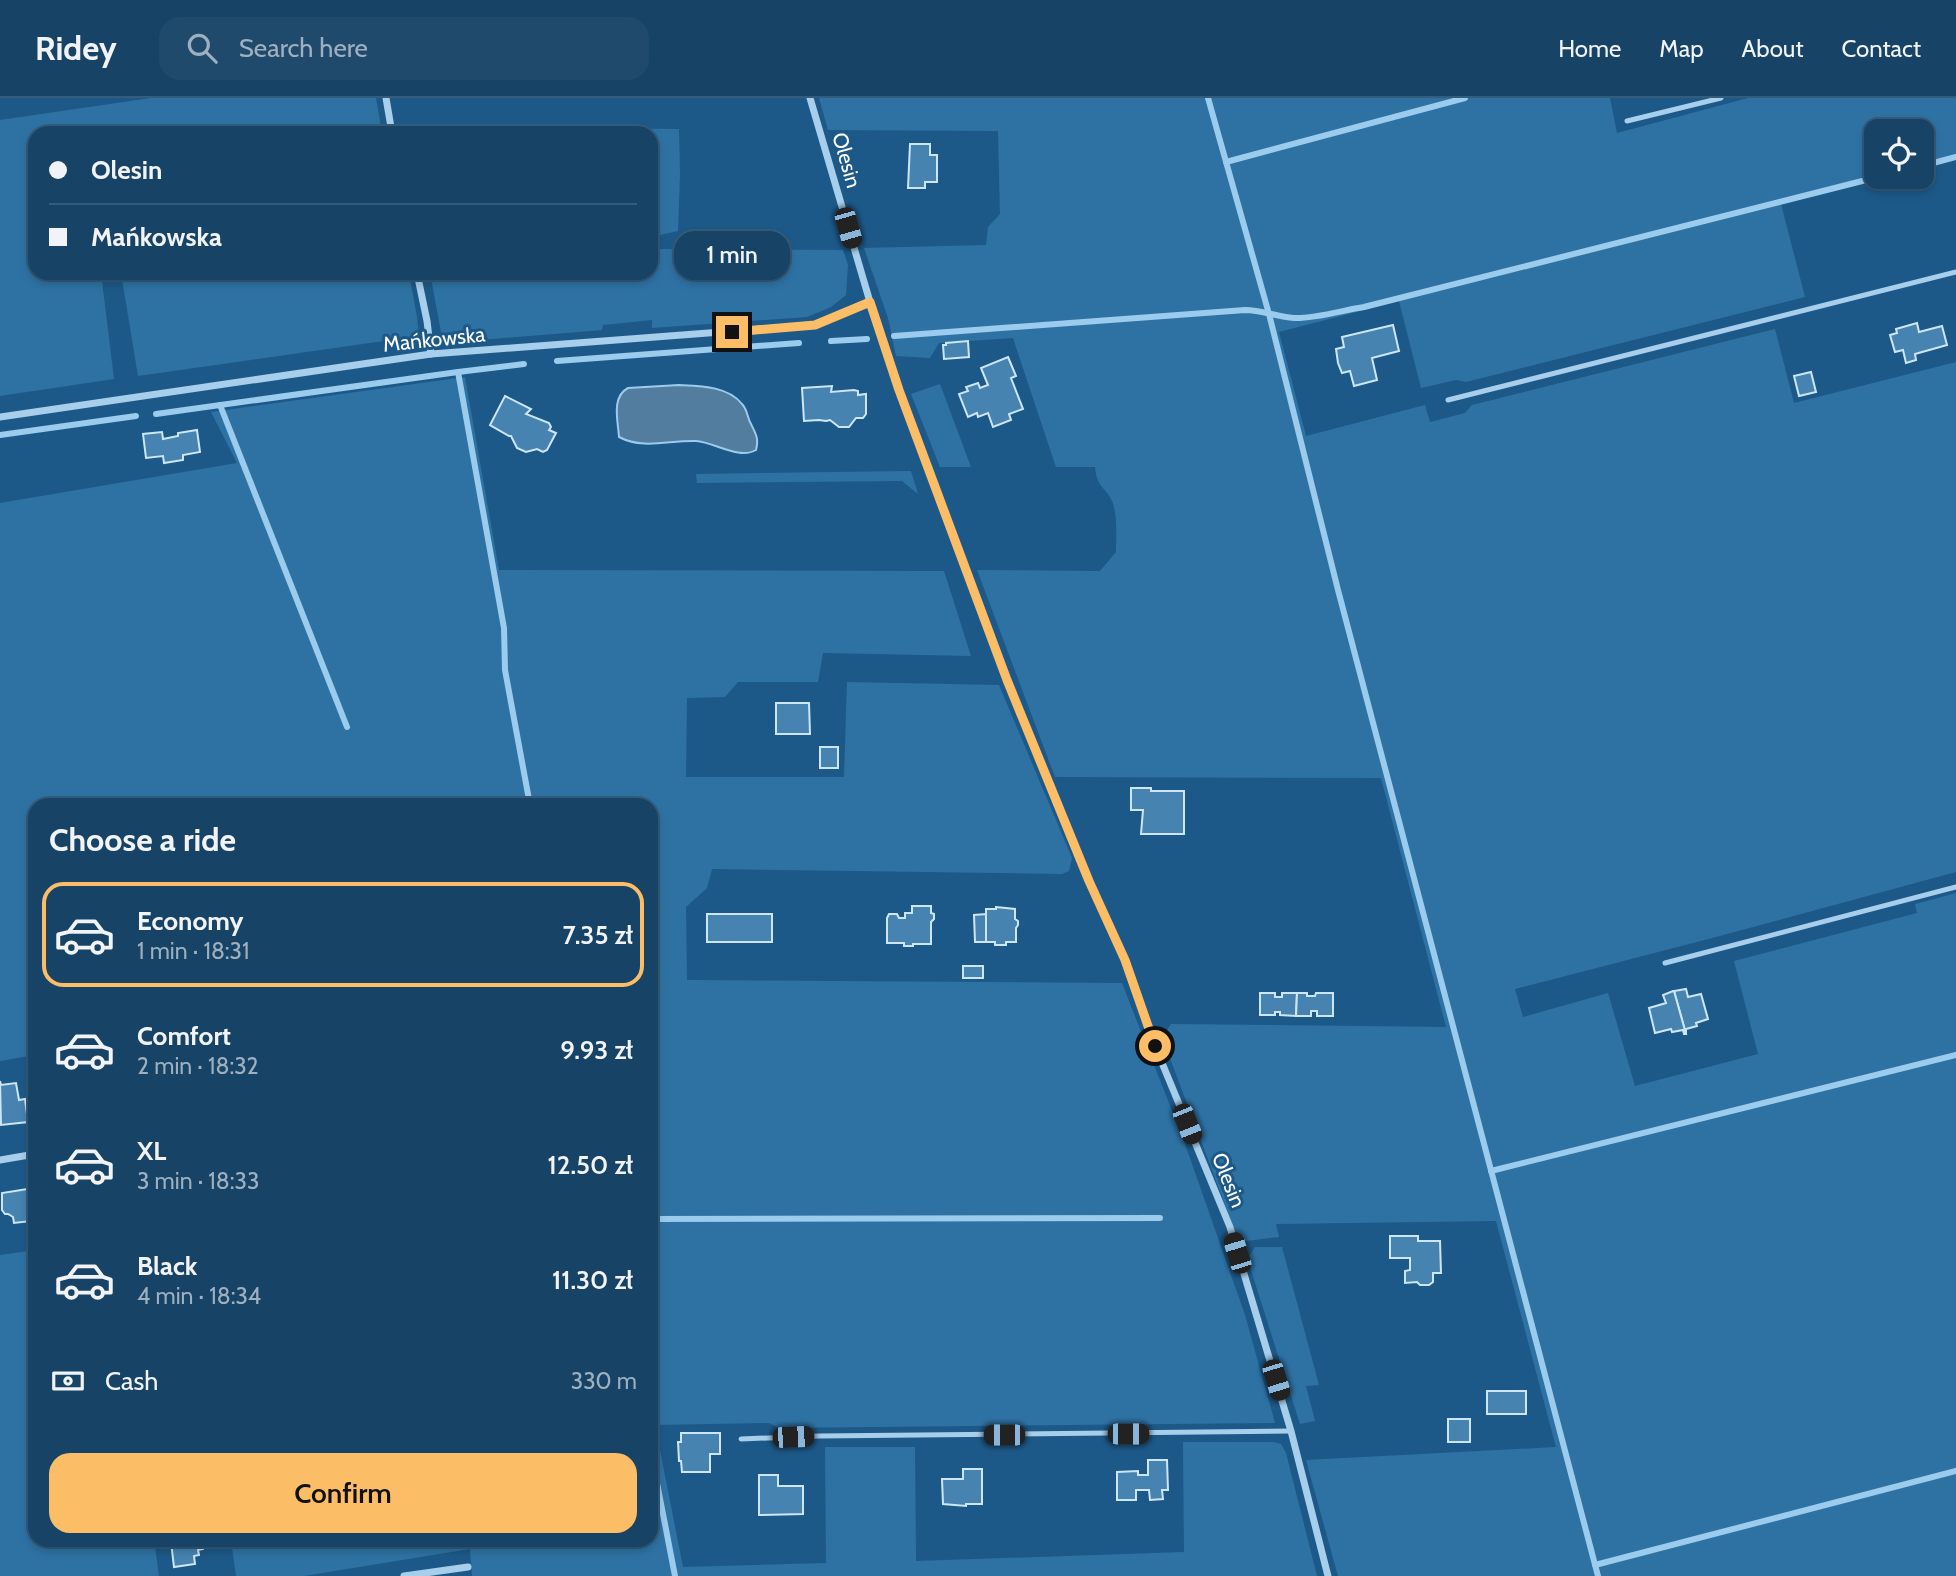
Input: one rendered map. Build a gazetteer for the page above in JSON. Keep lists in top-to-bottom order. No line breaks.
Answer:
{"streets":{"street":["Olesin","Mańkowska"]},"crossings":[["Olesin","Mańkowska"]],"page":{"header":"Ridey","search":"Search here","nav":["Home","Map","About","Contact"],"banner":["Olesin","Mańkowska"],"bubble":"1 min","heading":"Choose a ride","list":[{"name":"Economy","note":"1 min · 18:31","value":"7.35 zł"},{"name":"Comfort","note":"2 min · 18:32","value":"9.93 zł"},{"name":"XL","note":"3 min · 18:33","value":"12.50 zł"},{"name":"Black","note":"4 min · 18:34","value":"11.30 zł"}],"pay":["Cash","330 m"],"buttons":"Confirm"}}
